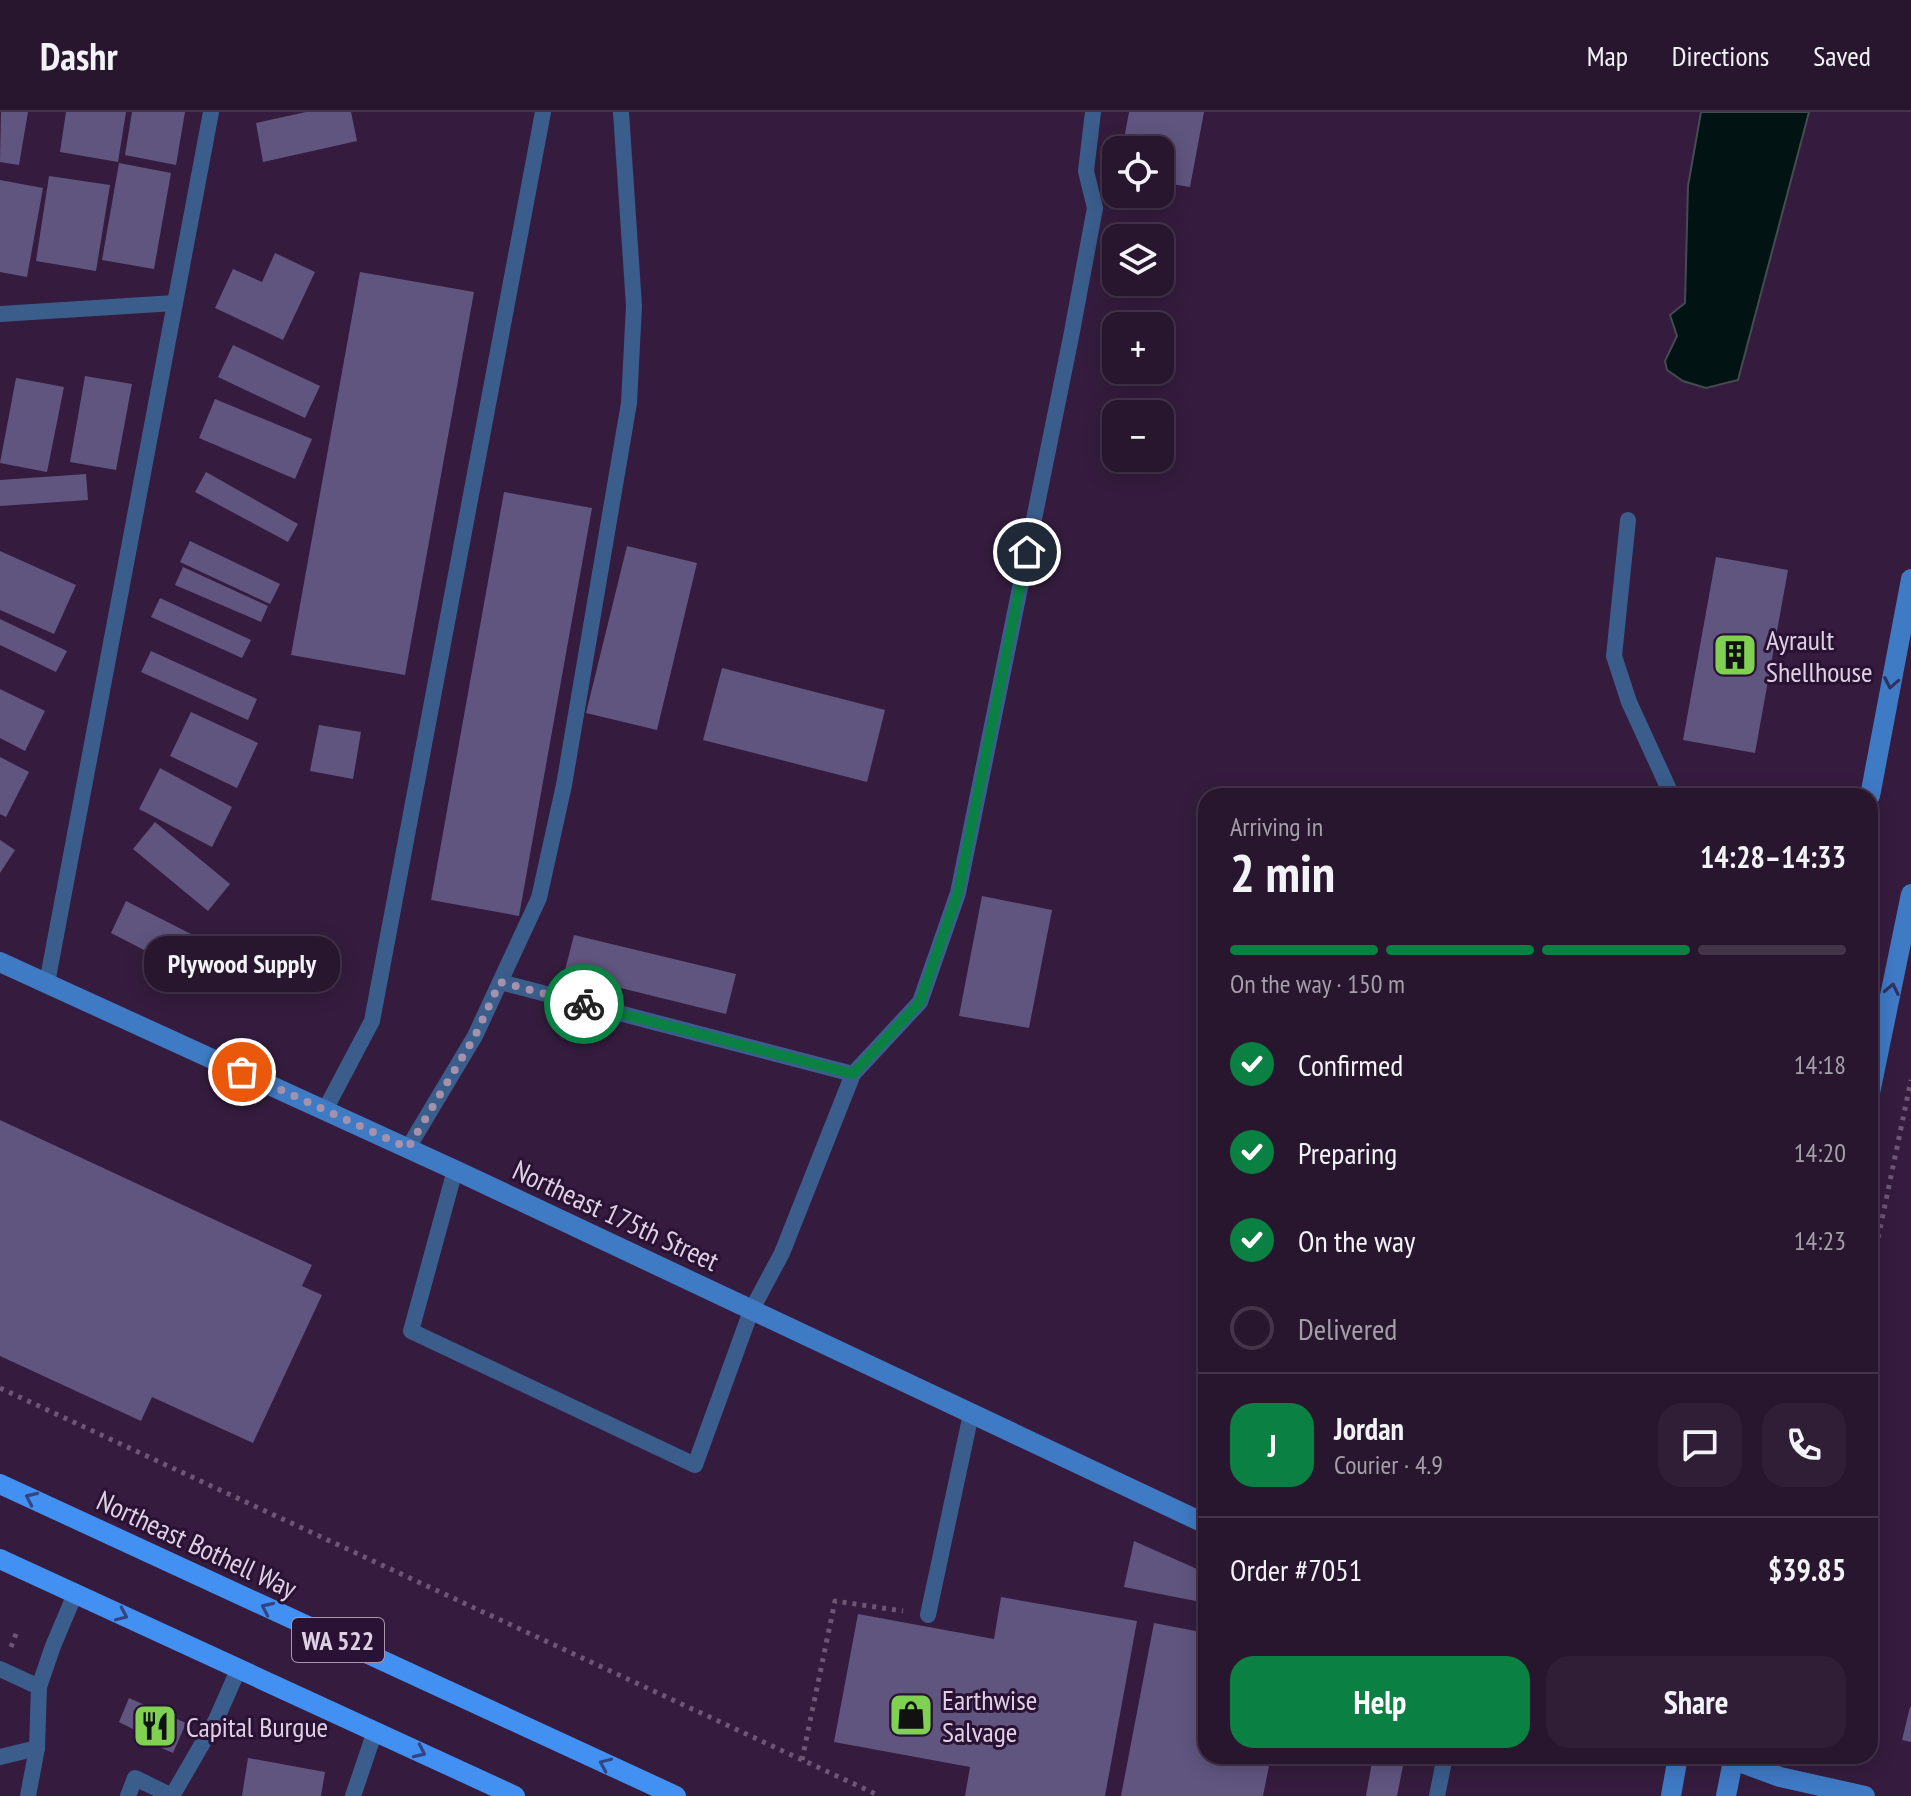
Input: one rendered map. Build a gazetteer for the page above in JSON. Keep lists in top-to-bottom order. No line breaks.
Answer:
{"streets":{"main road":["Northeast Bothell Way","WA 522"],"street":["Northeast 175th Street"]},"places":{"building":["Ayrault Shellhouse"],"other":["Plywood Supply"],"shop":["Earthwise Salvage"],"restaurant":["Capital Burgue"]},"page":{"header":"Dashr","nav":["Map","Directions","Saved"],"map_buttons":["+","−"],"heading":["2 min","Arriving in","14:28–14:33"],"panel":["Jordan","Courier · 4.9","Order #7051","$39.85"],"bar":"On the way · 150 m","bubble":"Plywood Supply","list":[["Confirmed","14:18"],["Preparing","14:20"],["On the way","14:23"],"Delivered"],"round":"J","buttons":["Help","Share"]}}
